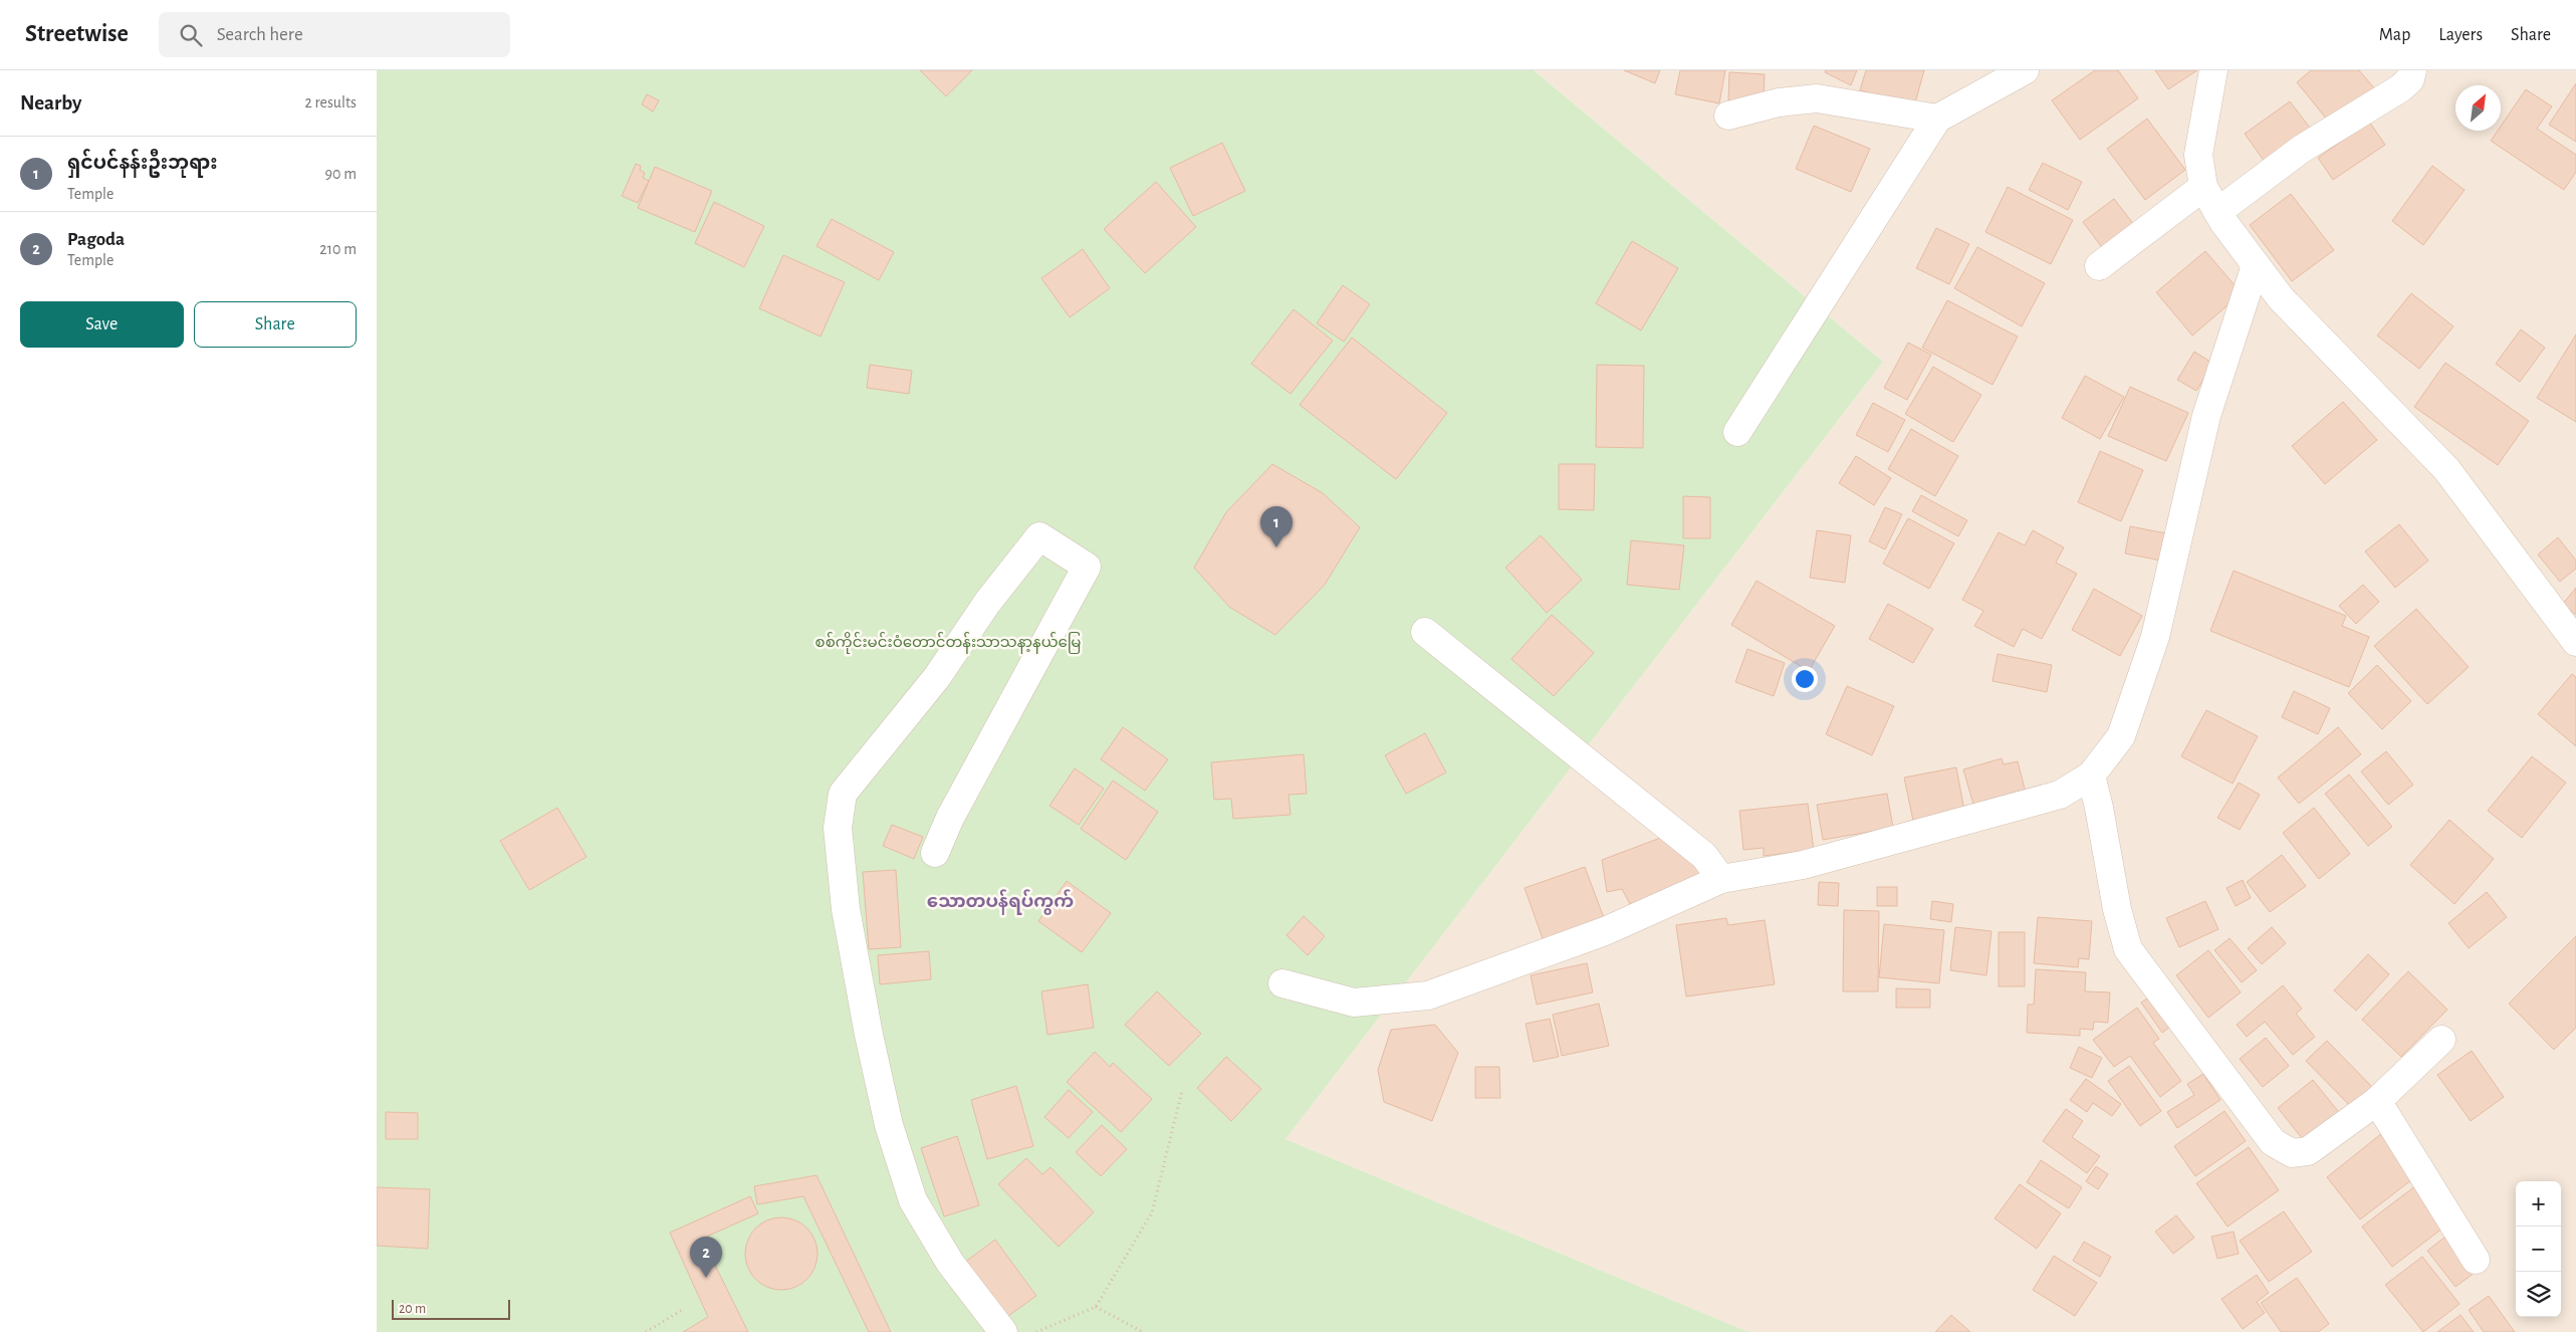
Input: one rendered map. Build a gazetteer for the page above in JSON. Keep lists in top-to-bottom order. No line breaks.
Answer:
{"districts":["သောတပန်ရပ်ကွက်"],"parks":["စစ်ကိုင်းမင်းဝံတောင်တန်းသာသနာ့နယ်မြေ"],"scale_bar":"20 m","north":"top right","page":{"header":"Streetwise","search":"Search here","nav":["Map","Layers","Share"],"heading":["Nearby","2 results"],"list":[{"mark":"1","name":"ရှင်ပင်နန်းဦးဘုရား","note":"Temple","value":"90 m"},{"mark":"2","name":"Pagoda","note":"Temple","value":"210 m"}],"buttons":["Save","Share"],"pins":["1","2"],"map_buttons":["+","−"],"scale":"20 m"}}
